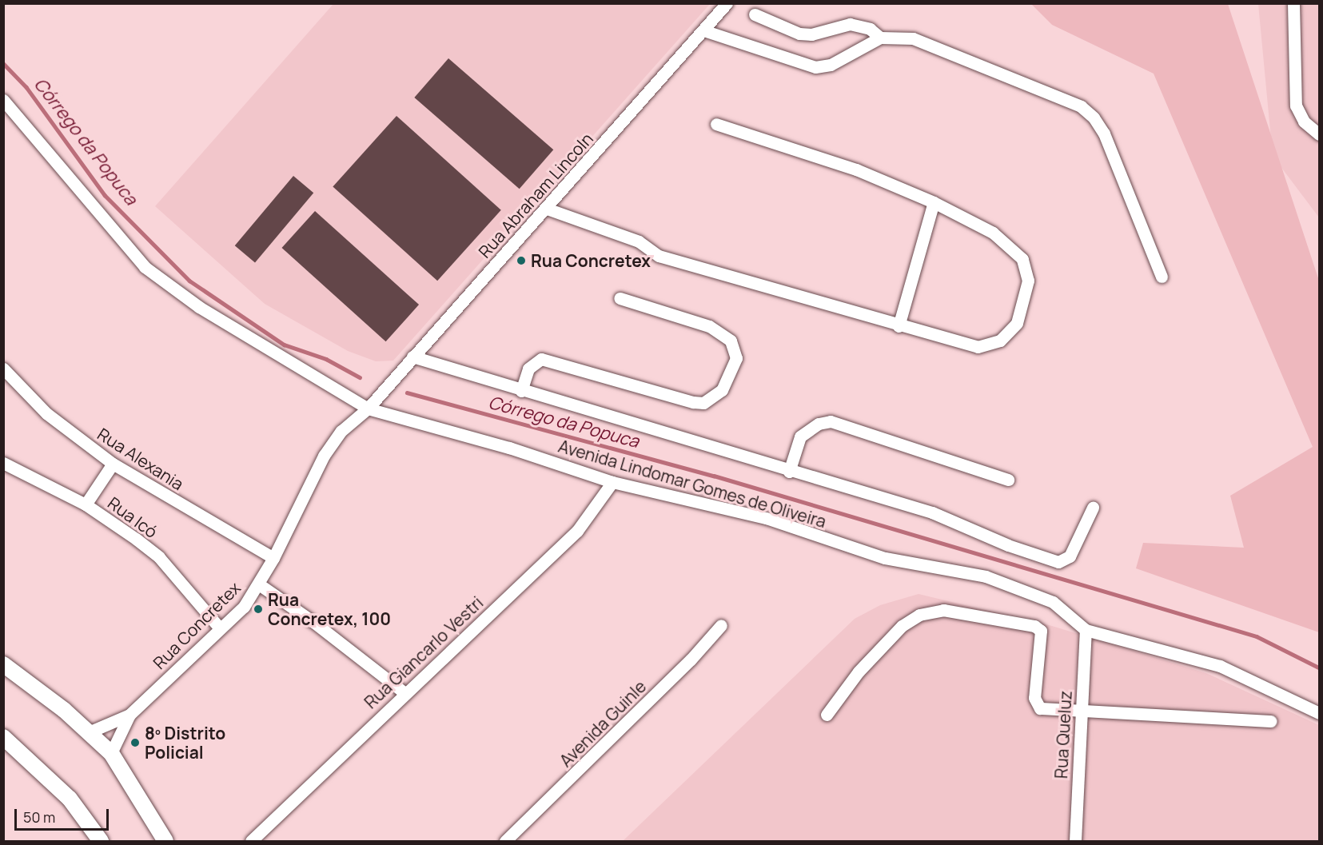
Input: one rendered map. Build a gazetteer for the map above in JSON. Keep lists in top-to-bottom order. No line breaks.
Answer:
{"streets":{"street":["Rua Abraham Lincoln","Rua Alexania","Avenida Lindomar Gomes de Oliveira","Rua Icó","Rua Concretex","Rua Giancarlo Vestri","Avenida Guinle","Rua Queluz"]},"crossings":[["Rua Abraham Lincoln","Avenida Lindomar Gomes de Oliveira"],["Rua Abraham Lincoln","Rua Concretex"],["Rua Alexania","Rua Concretex"],["Avenida Lindomar Gomes de Oliveira","Rua Concretex"],["Avenida Lindomar Gomes de Oliveira","Rua Giancarlo Vestri"],["Avenida Lindomar Gomes de Oliveira","Rua Queluz"],["Rua Icó","Rua Concretex"]],"water":["Córrego da Popuca"],"places":["Rua Concretex","Rua Concretex, 100","8º Distrito Policial"],"scale_bar":"50 m"}
